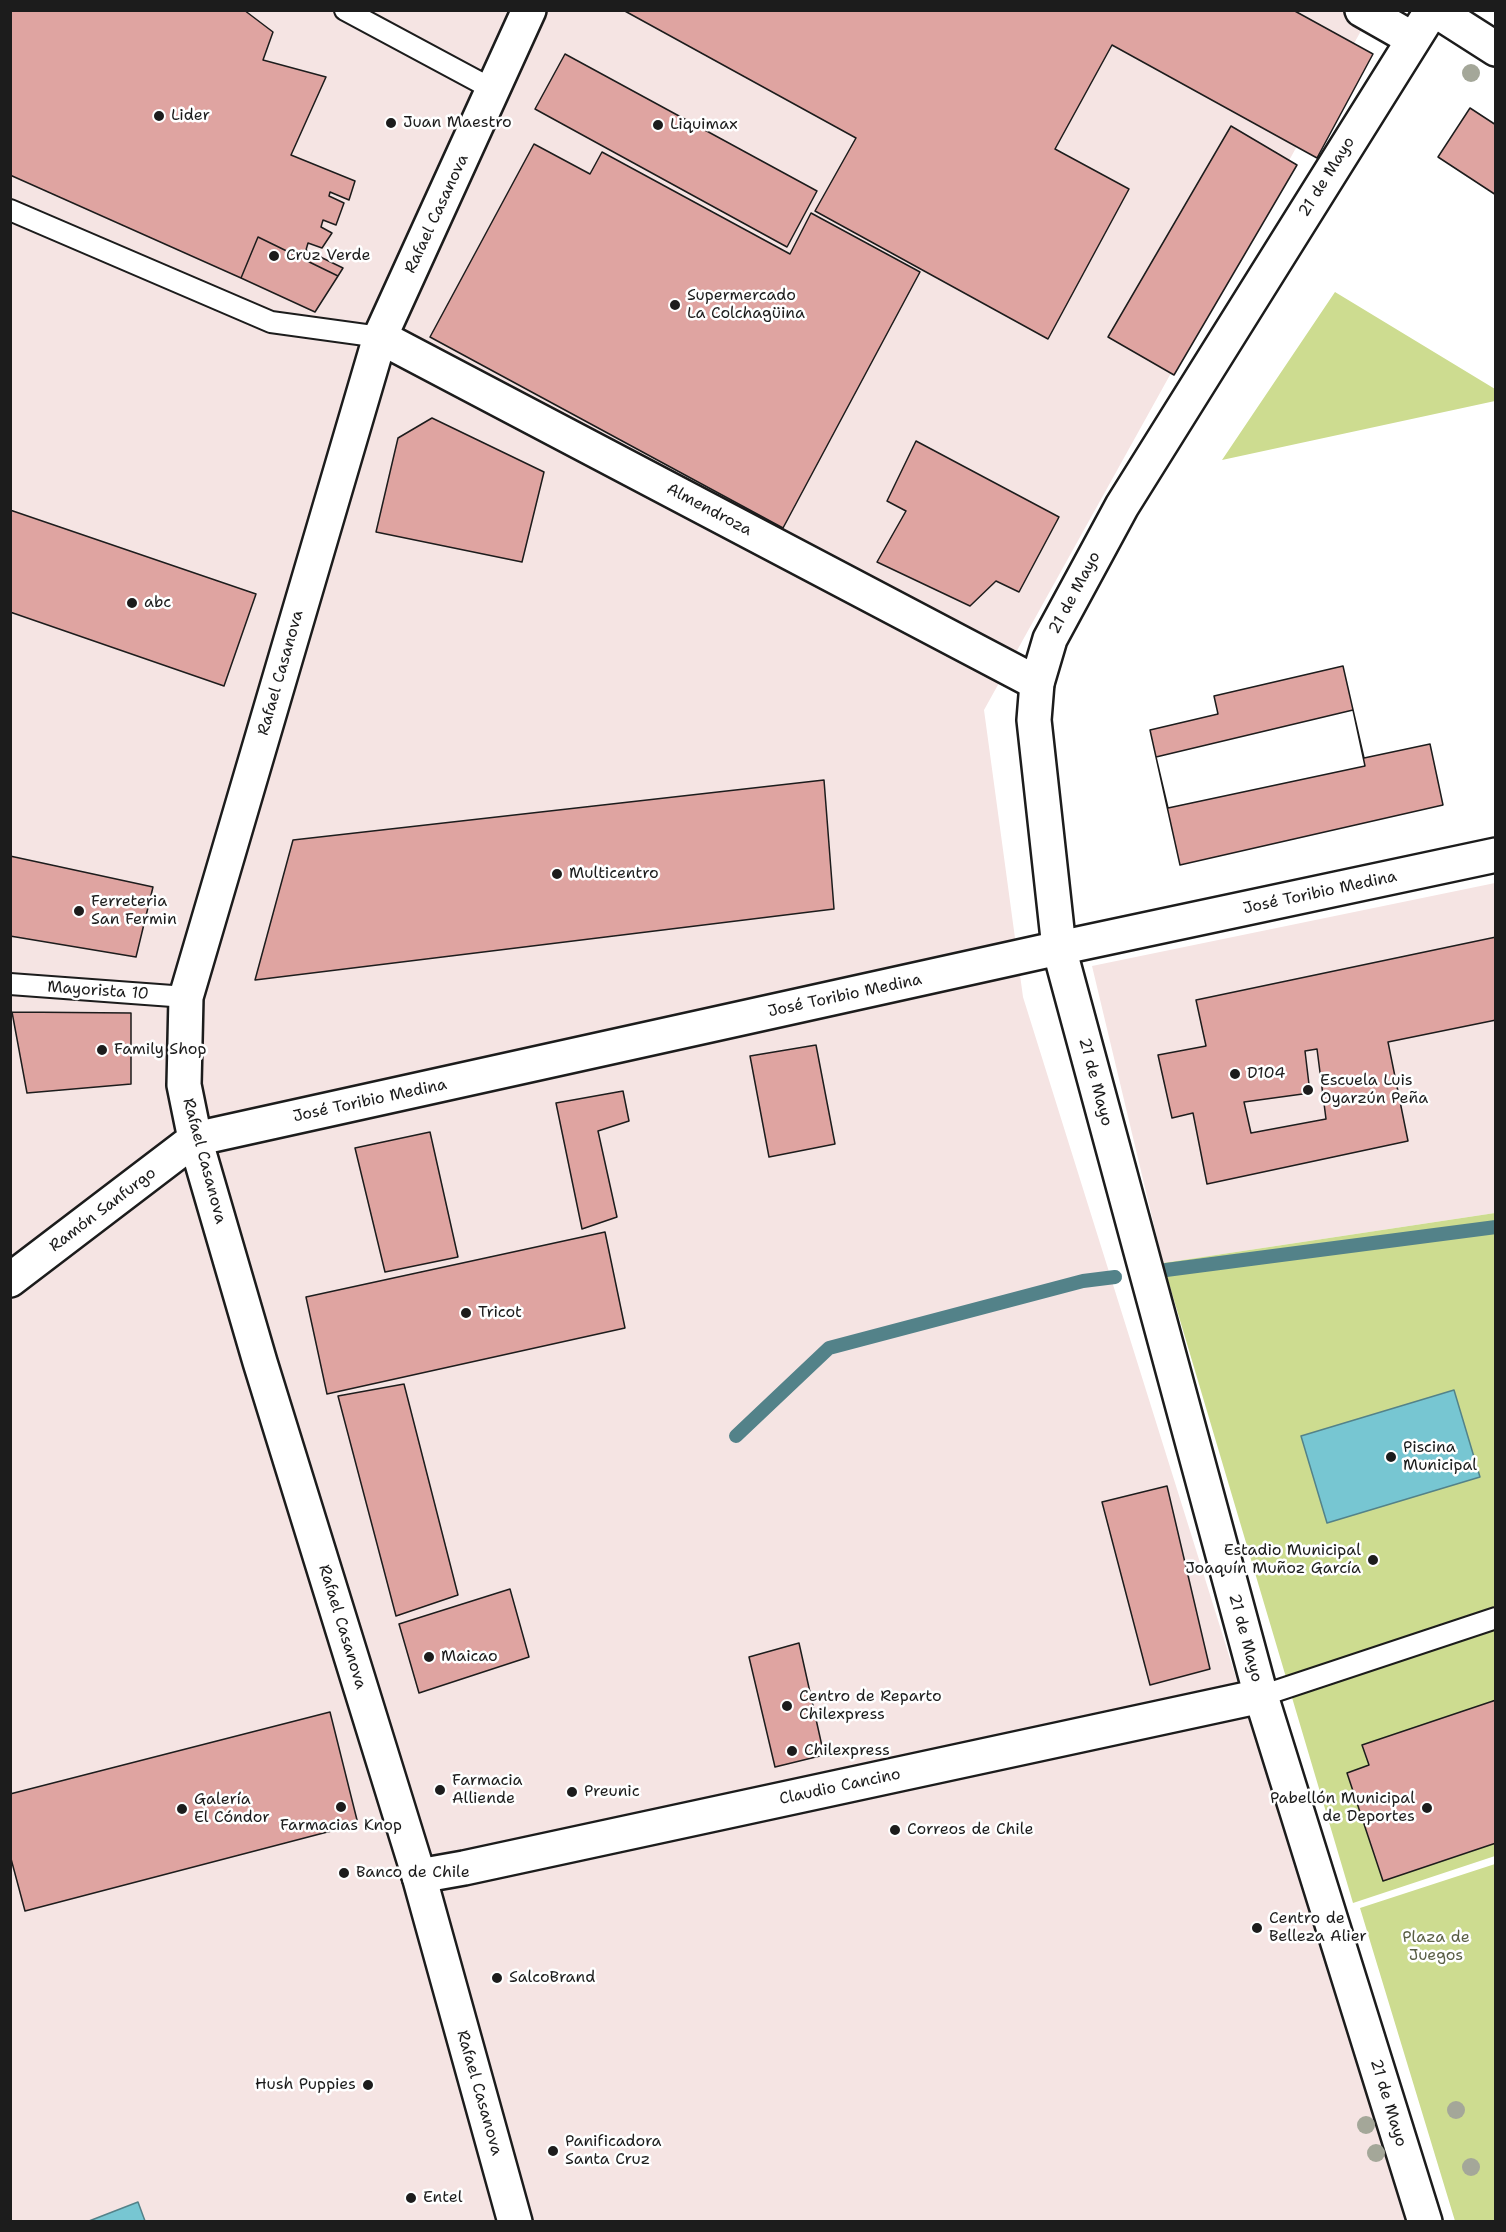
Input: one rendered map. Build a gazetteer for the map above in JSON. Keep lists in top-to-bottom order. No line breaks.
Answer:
{"streets":{"main road":["21 de Mayo","Rafael Casanova","Almendroza","José Toribio Medina","Ramón Sanfurgo","Claudio Cancino"],"lane":["Mayorista 10"]},"crossings":[["21 de Mayo","Almendroza"],["21 de Mayo","José Toribio Medina"],["21 de Mayo","Claudio Cancino"],["Rafael Casanova","Almendroza"],["Rafael Casanova","José Toribio Medina"],["Rafael Casanova","Mayorista 10"],["Rafael Casanova","Ramón Sanfurgo"],["Rafael Casanova","Claudio Cancino"],["José Toribio Medina","Ramón Sanfurgo"]],"parks":["Plaza de Juegos"],"places":["Lider","Juan Maestro","Liquimax","Cruz Verde","Supermercado La Colchagüina","abc","Multicentro","Ferreteria San Fermin","Family Shop","D104","Escuela Luis Oyarzún Peña","Tricot","Piscina Municipal","Estadio Municipal Joaquín Muñoz García","Maicao","Centro de Reparto Chilexpress","Chilexpress","Farmacia Alliende","Preunic","Farmacias Knop","Pabellón Municipal de Deportes","Galería El Cóndor","Correos de Chile","Banco de Chile","Centro de Belleza Alier","SalcoBrand","Hush Puppies","Panificadora Santa Cruz","Entel"]}
